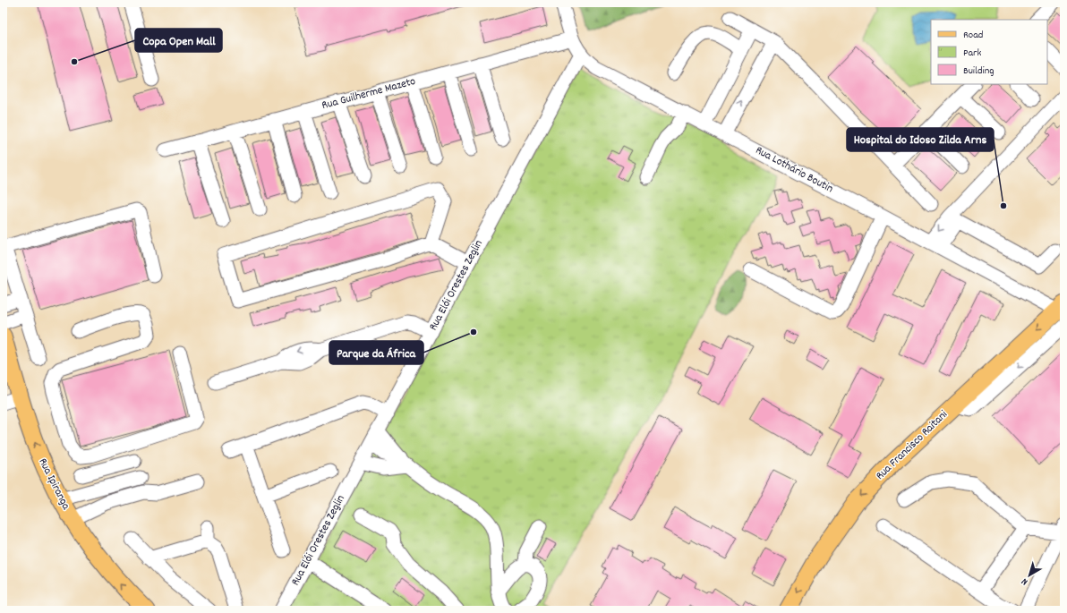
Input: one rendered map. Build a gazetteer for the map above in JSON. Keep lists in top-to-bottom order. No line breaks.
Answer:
{"streets":{"main road":["Rua Francisco Raitani","Rua Ipiranga"],"street":["Rua Guilherme Mazeto","Rua Lothário Boutin","Rua Elói Orestes Zeglin"]},"crossings":[["Rua Guilherme Mazeto","Rua Lothário Boutin"],["Rua Lothário Boutin","Rua Elói Orestes Zeglin"],["Rua Lothário Boutin","Rua Francisco Raitani"]],"one_way":["Rua Francisco Raitani","Rua Ipiranga"],"places":["Copa Open Mall","Hospital do Idoso Zilda Arns","Parque da África"],"legend":["Road","Park","Building"],"north":"bottom left"}
